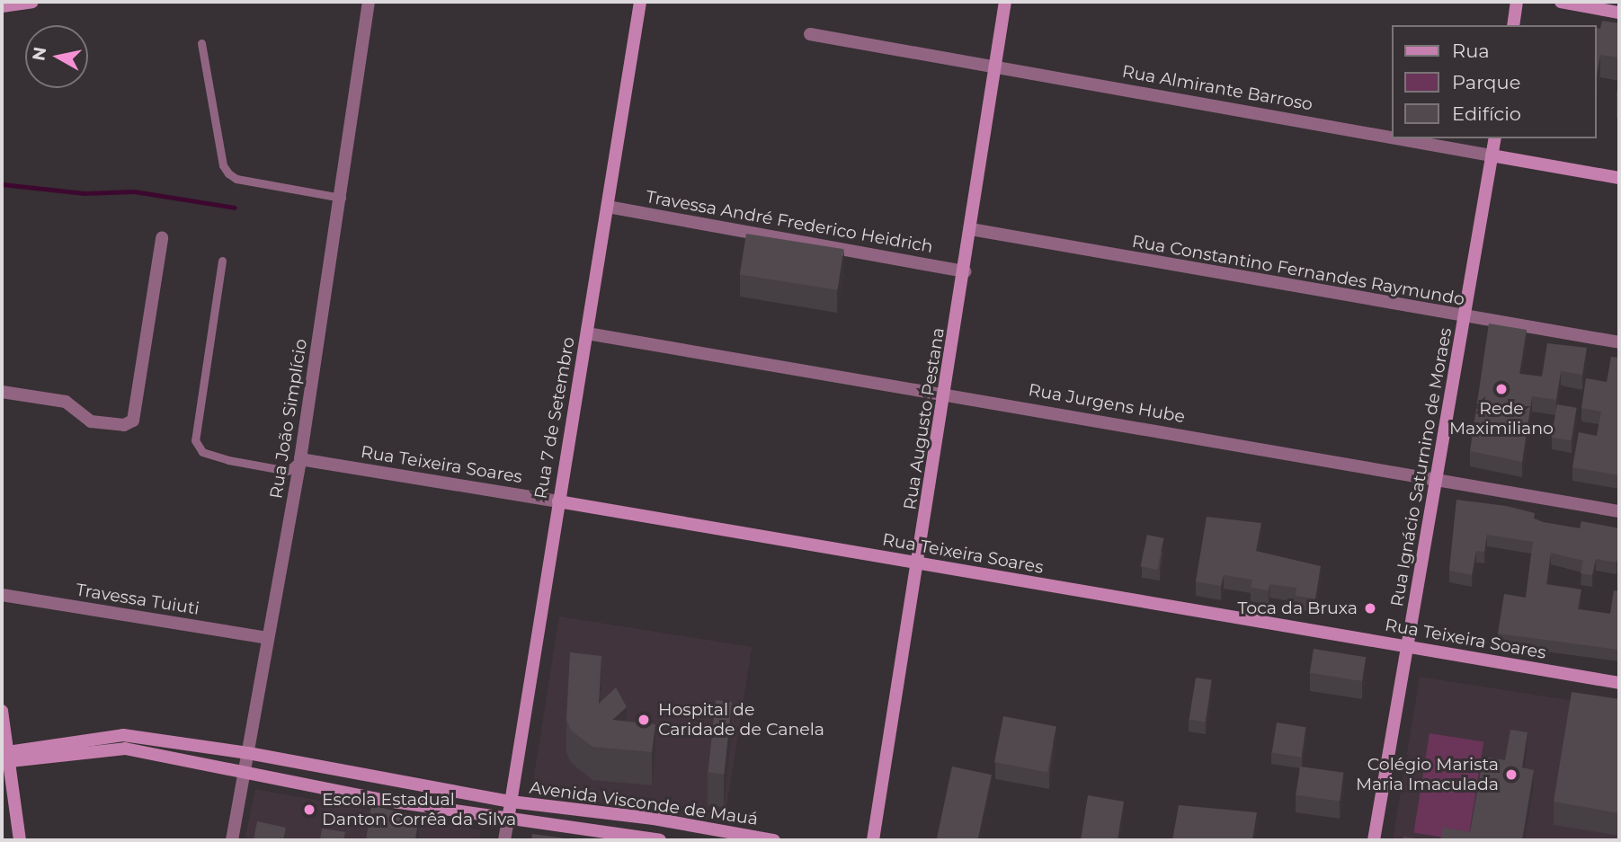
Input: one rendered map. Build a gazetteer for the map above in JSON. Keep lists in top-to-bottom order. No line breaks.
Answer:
{"streets":{"street":["Rua Almirante Barroso","Travessa André Frederico Heidrich","Rua Constantino Fernandes Raymundo","Rua Jurgens Hube","Rua 7 de Setembro","Rua João Simplício","Rua Augusto Pestana","Rua Teixeira Soares","Rua Ignácio Saturnino de Moraes","Travessa Tuiuti","Avenida Visconde de Mauá"]},"crossings":[["Rua Almirante Barroso","Rua Augusto Pestana"],["Rua Almirante Barroso","Rua Ignácio Saturnino de Moraes"],["Travessa André Frederico Heidrich","Rua 7 de Setembro"],["Travessa André Frederico Heidrich","Rua Augusto Pestana"],["Rua Constantino Fernandes Raymundo","Rua Augusto Pestana"],["Rua Constantino Fernandes Raymundo","Rua Ignácio Saturnino de Moraes"],["Rua Jurgens Hube","Rua 7 de Setembro"],["Rua Jurgens Hube","Rua Augusto Pestana"],["Rua Jurgens Hube","Rua Ignácio Saturnino de Moraes"],["Rua 7 de Setembro","Rua Teixeira Soares"],["Rua 7 de Setembro","Avenida Visconde de Mauá"],["Rua João Simplício","Rua Teixeira Soares"],["Rua João Simplício","Travessa Tuiuti"],["Rua João Simplício","Avenida Visconde de Mauá"],["Rua Augusto Pestana","Rua Teixeira Soares"],["Rua Teixeira Soares","Rua Ignácio Saturnino de Moraes"]],"places":["Rede Maximiliano","Toca da Bruxa","Hospital de Caridade de Canela","Colégio Marista Maria Imaculada","Escola Estadual Danton Corrêa da Silva"],"legend":["Rua","Parque","Edifício"],"north":"left"}
